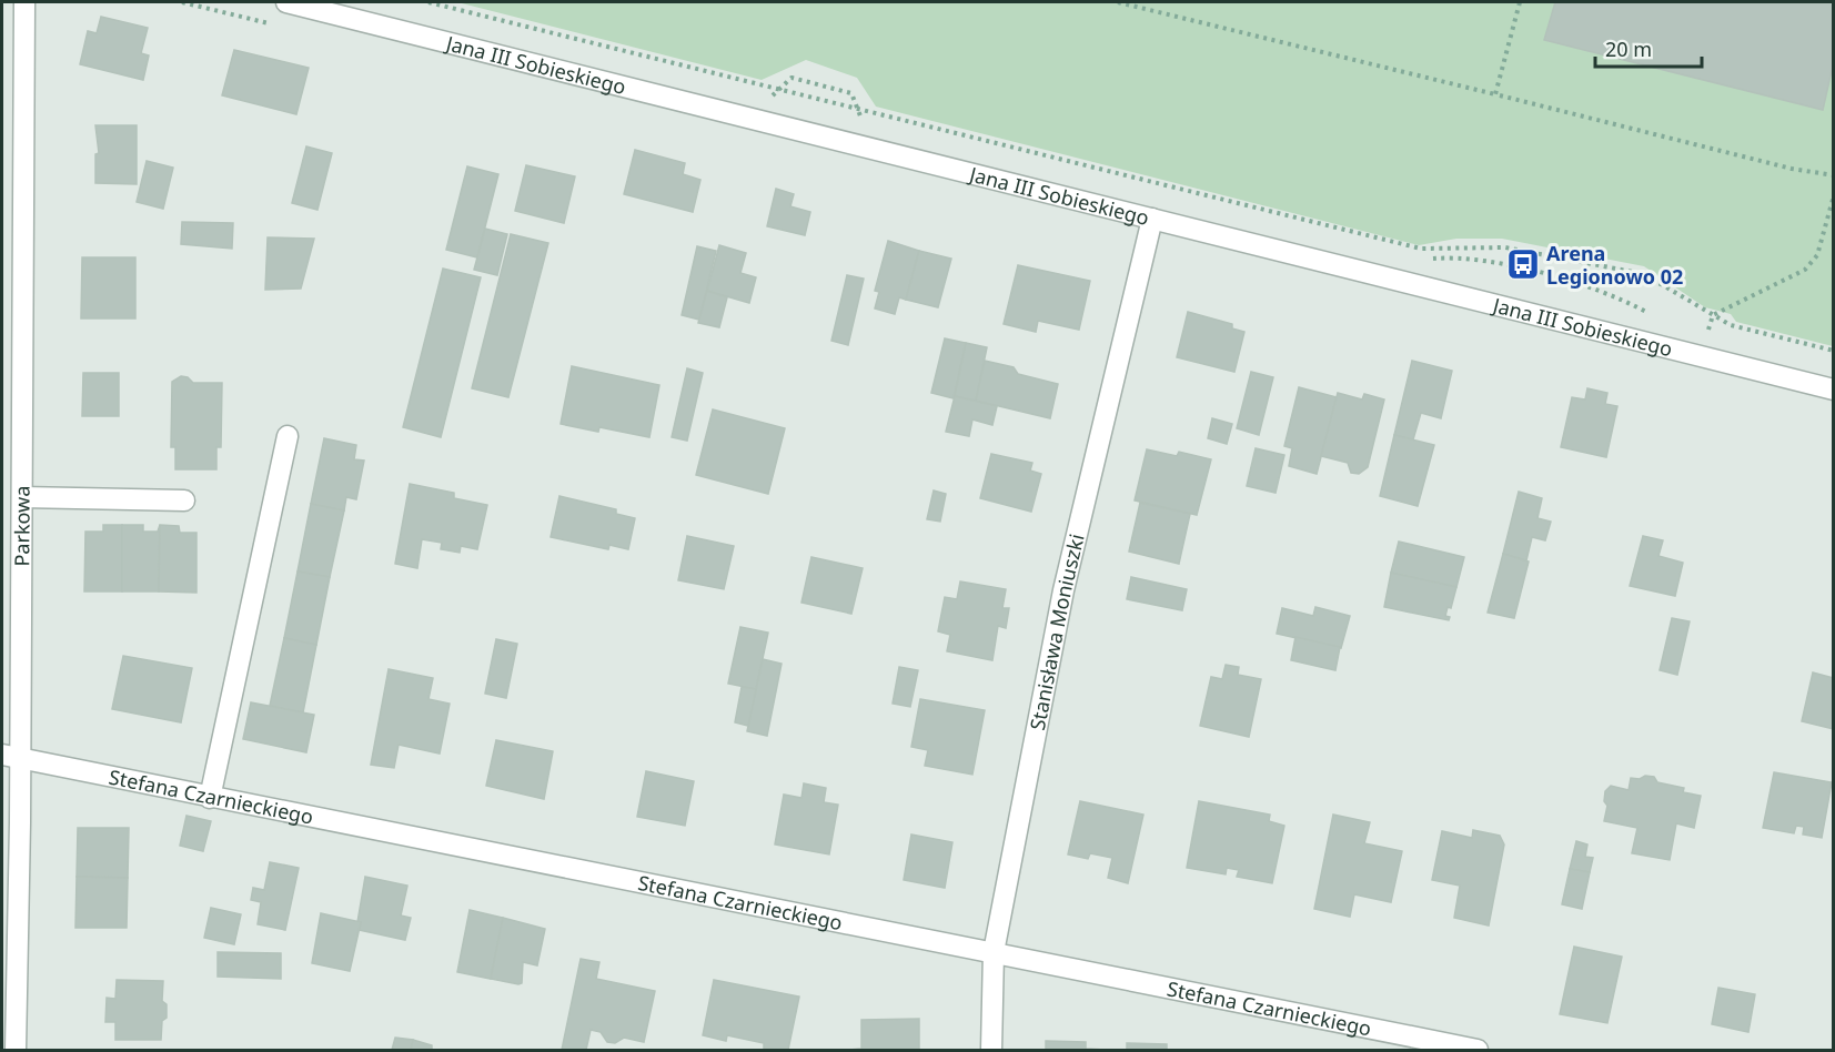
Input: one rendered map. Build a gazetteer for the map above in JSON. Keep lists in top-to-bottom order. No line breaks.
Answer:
{"streets":{"street":["Jana III Sobieskiego","Parkowa","Stanisława Moniuszki","Stefana Czarnieckiego"]},"crossings":[["Jana III Sobieskiego","Stanisława Moniuszki"],["Parkowa","Stefana Czarnieckiego"],["Stanisława Moniuszki","Stefana Czarnieckiego"]],"places":{"bus stop":["Arena Legionowo 02"]},"scale_bar":"20 m"}
